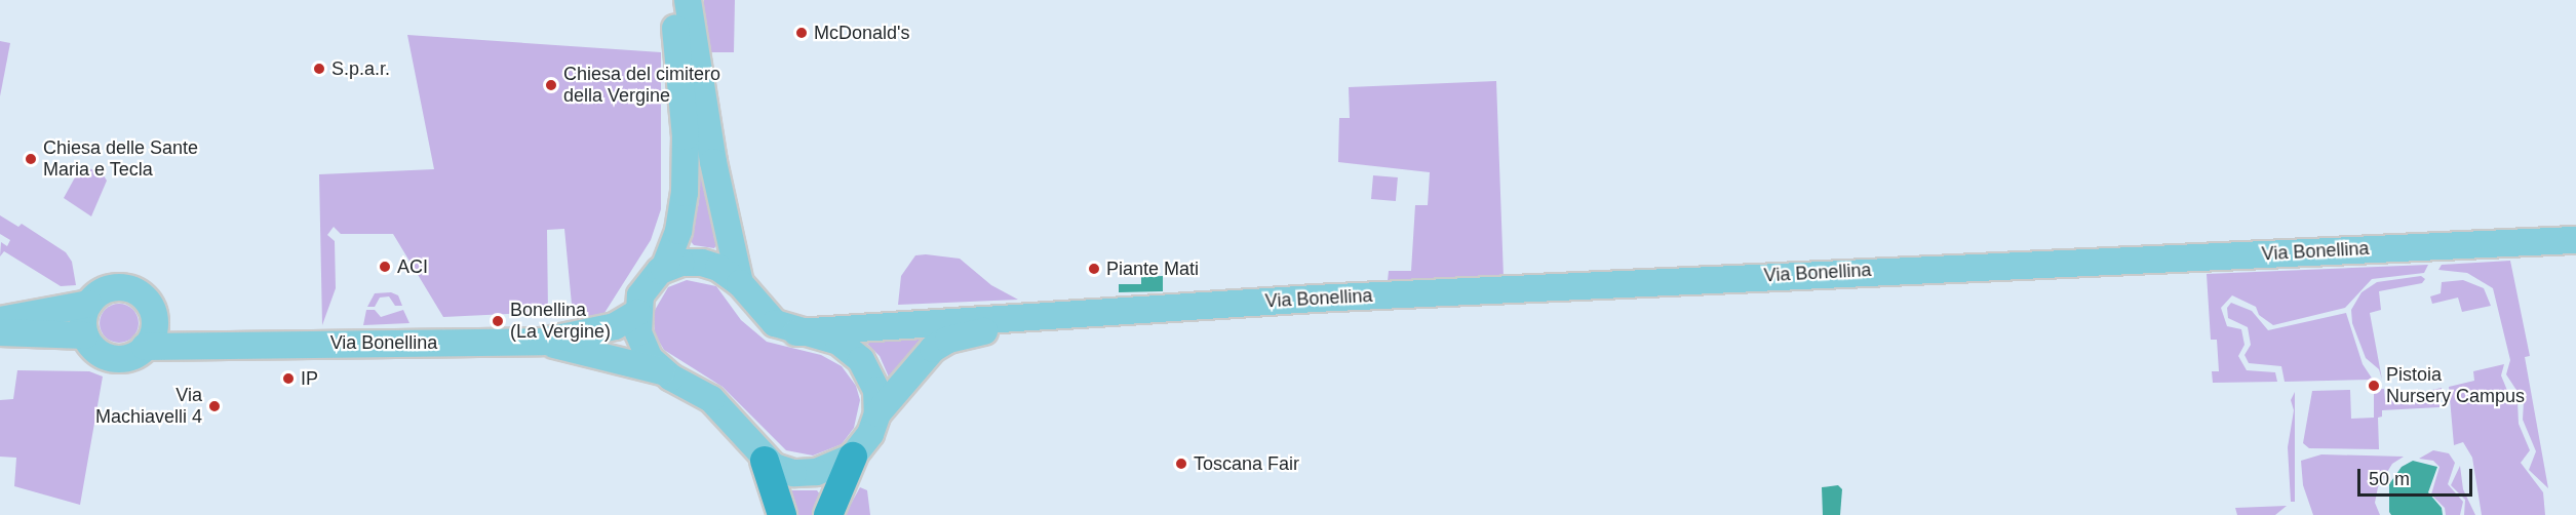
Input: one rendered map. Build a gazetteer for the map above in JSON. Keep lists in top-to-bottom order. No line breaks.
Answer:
{"streets":{"main road":["Via Bonellina"]},"places":["McDonald's","S.p.a.r.","Chiesa del cimitero della Vergine","Chiesa delle Sante Maria e Tecla","ACI","Piante Mati","Bonellina (La Vergine)","IP","Pistoia Nursery Campus","Via Machiavelli 4","Toscana Fair"],"scale_bar":"50 m"}
